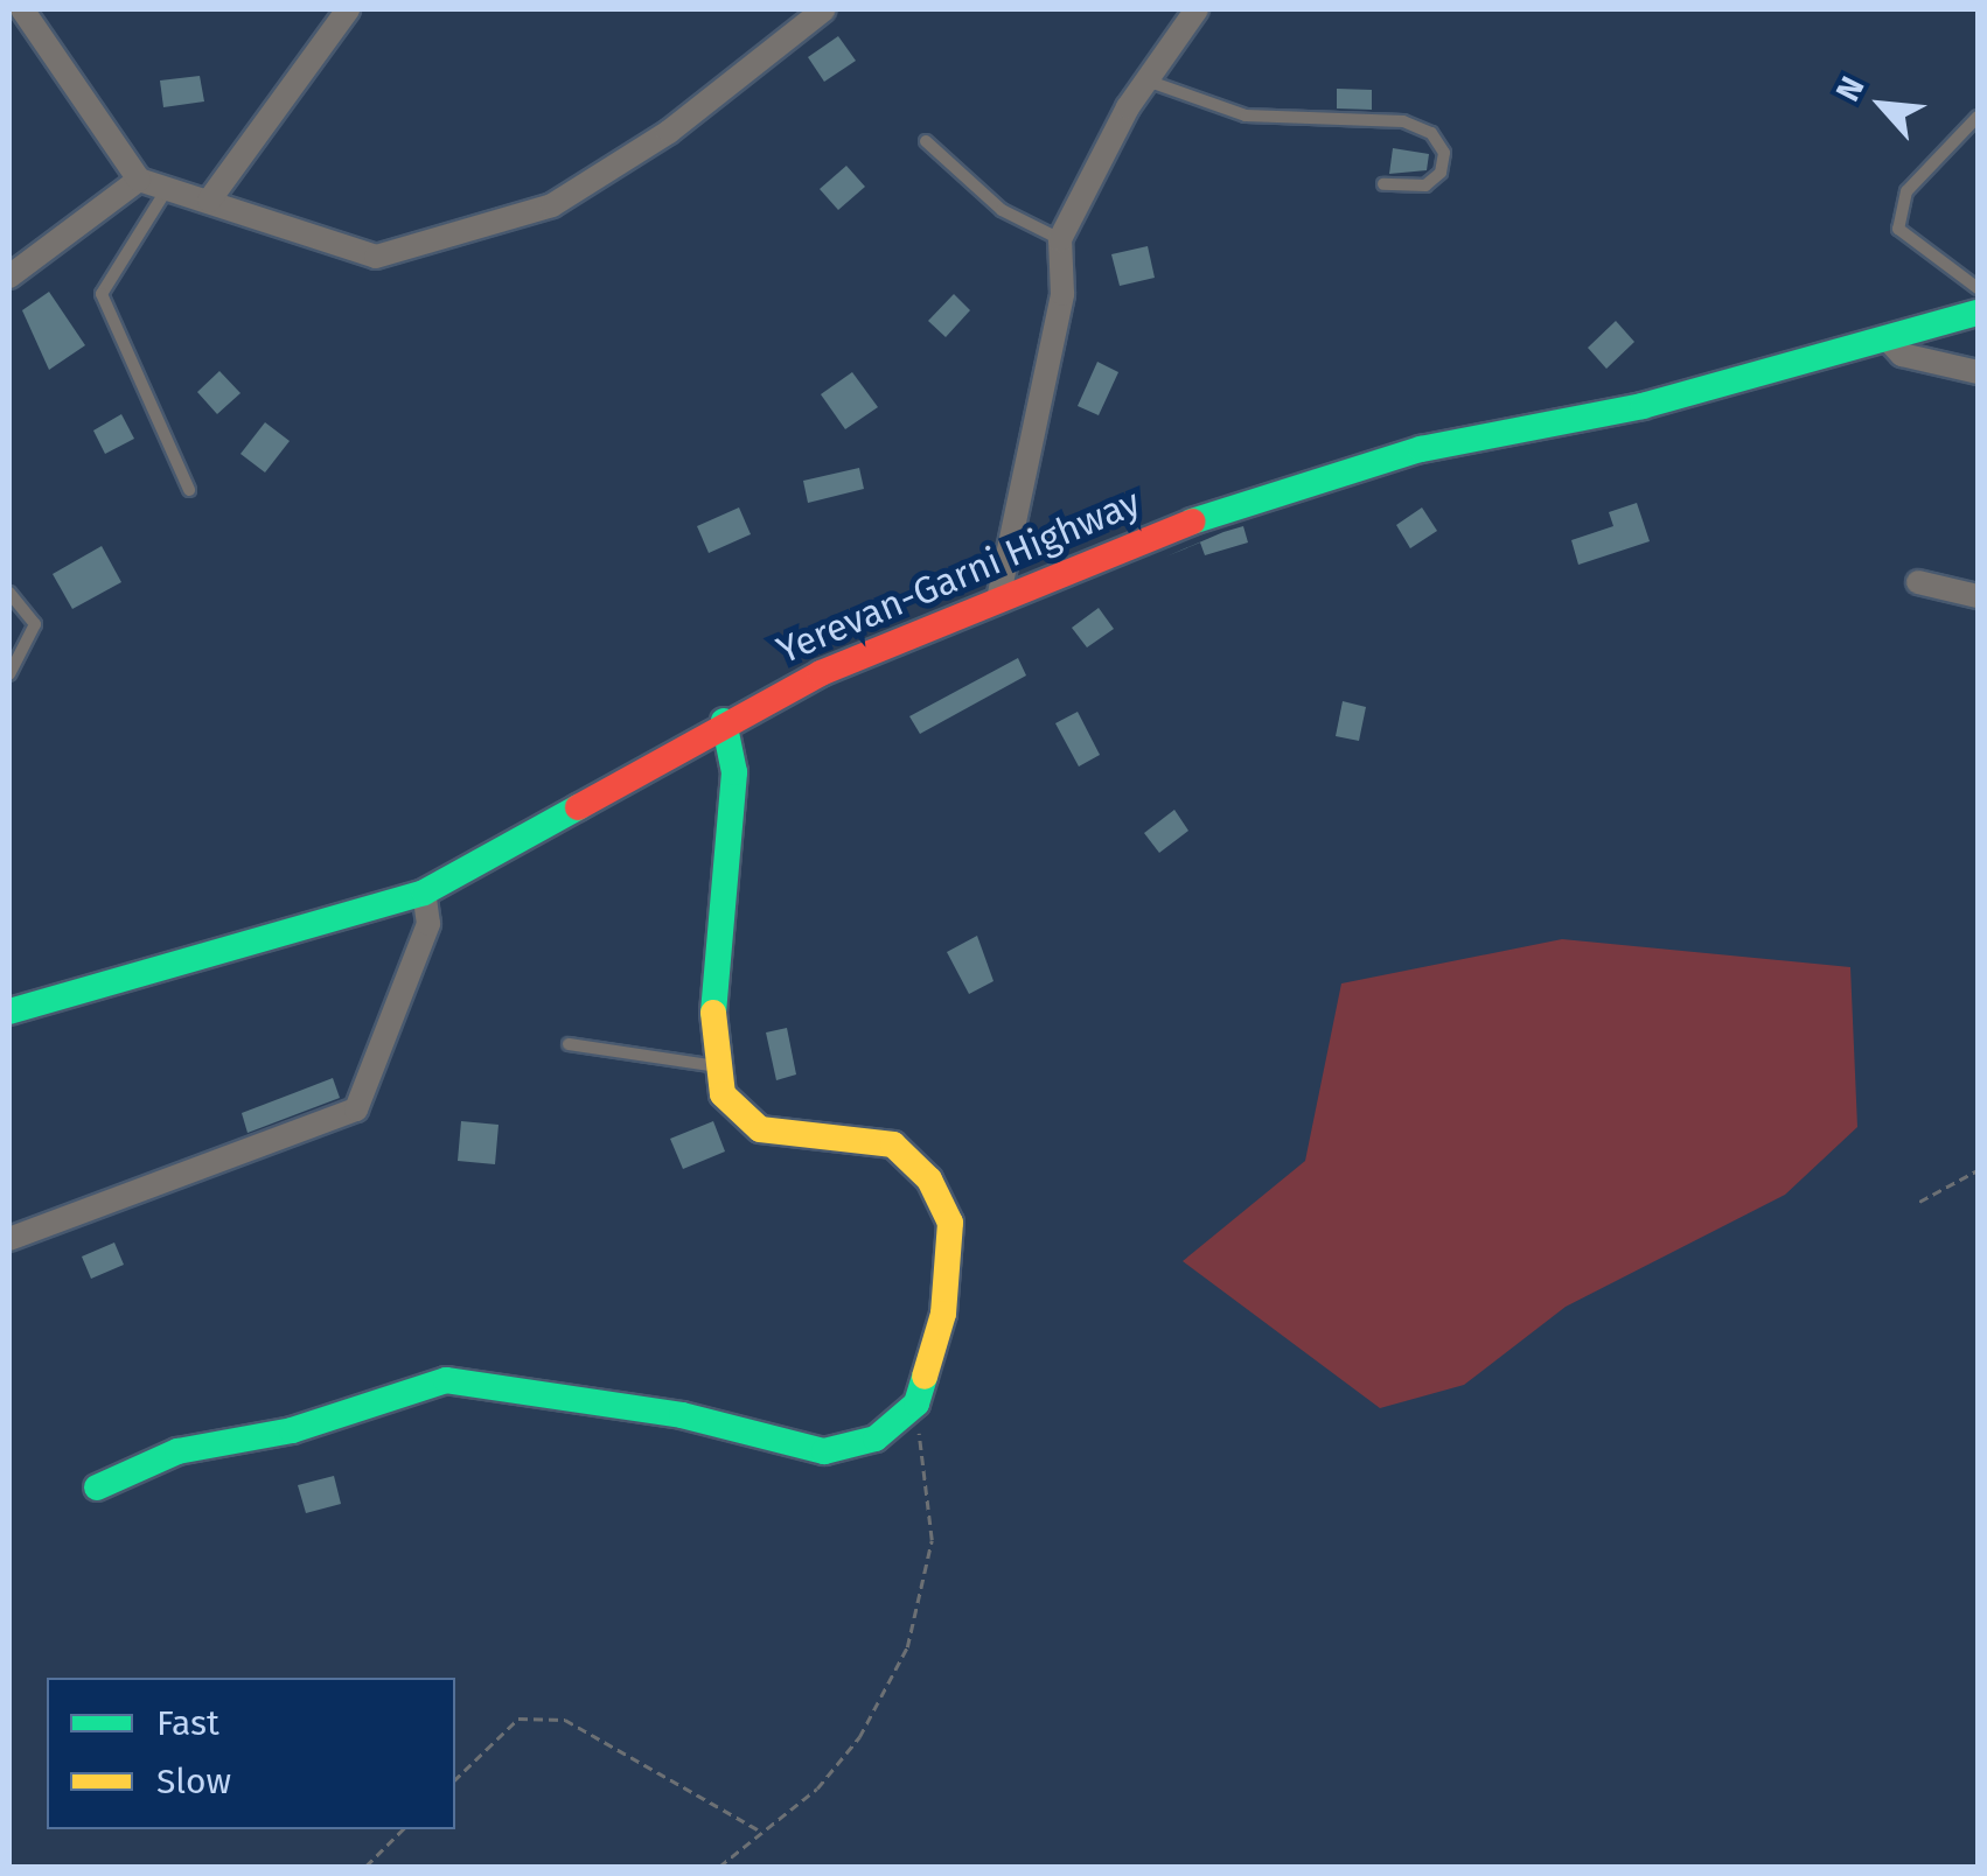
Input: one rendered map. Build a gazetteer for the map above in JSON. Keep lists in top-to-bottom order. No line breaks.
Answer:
{"streets":{"main road":["Yerevan-Garni Highway"]},"legend":["Fast","Slow"],"north":"top left"}
